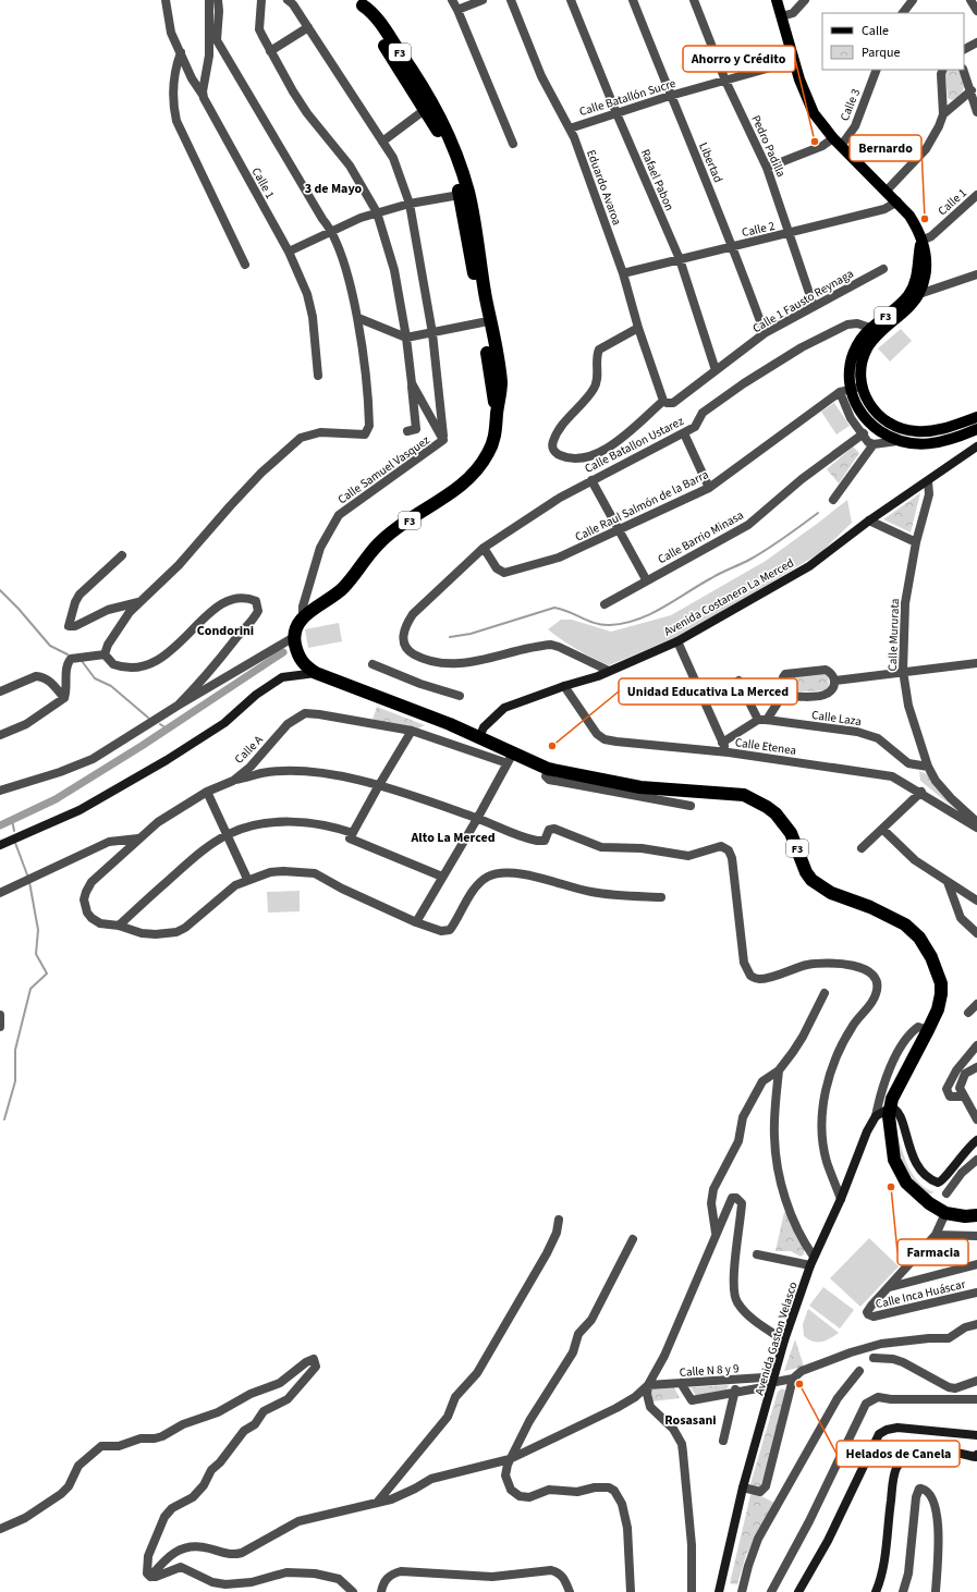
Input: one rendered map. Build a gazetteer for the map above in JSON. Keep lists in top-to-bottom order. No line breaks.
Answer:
{"streets":{"highway":["F3"],"street":["Calle Batallón Sucre","Calle 3","Pedro Padilla","Libertad","Rafael Pabon","Calle 1","Eduardo Avaroa","Calle 2","Calle 1 Fausto Reynaga","Calle Batallon Ustarez","Calle Samuel Vasquez","Calle Raul Salmón de la Barra","Calle Barrio Minasa","Avenida Costanera La Merced","Calle Mururata","Calle Laza","Calle Etenea","Calle A","Calle Inca Huáscar","Avenida Gaston Velasco","Calle N 8 y 9"]},"crossings":[["F3","Calle 1"],["F3","Calle Batallon Ustarez"],["F3","Calle Samuel Vasquez"],["F3","Calle Raul Salmón de la Barra"],["F3","Avenida Costanera La Merced"],["F3","Calle A"],["Calle Batallón Sucre","Pedro Padilla"],["Calle Batallón Sucre","Libertad"],["Calle Batallón Sucre","Rafael Pabon"],["Calle Batallón Sucre","Eduardo Avaroa"],["Pedro Padilla","Calle 2"],["Pedro Padilla","Calle 1 Fausto Reynaga"],["Libertad","Calle 2"],["Libertad","Calle 1 Fausto Reynaga"],["Rafael Pabon","Calle 2"],["Rafael Pabon","Calle 1 Fausto Reynaga"],["Eduardo Avaroa","Calle 2"],["Eduardo Avaroa","Calle 1 Fausto Reynaga"],["Calle Batallon Ustarez","Calle Raul Salmón de la Barra"],["Calle Batallon Ustarez","Avenida Costanera La Merced"],["Avenida Costanera La Merced","Calle Mururata"],["Avenida Costanera La Merced","Calle Etenea"],["Calle Mururata","Calle Laza"],["Avenida Gaston Velasco","Calle N 8 y 9"]],"districts":["3 de Mayo","Condorini","Alto La Merced","Rosasani"],"places":["Ahorro y Crédito","Bernardo","Unidad Educativa La Merced","Farmacia","Helados de Canela"],"legend":["Calle","Parque"]}
